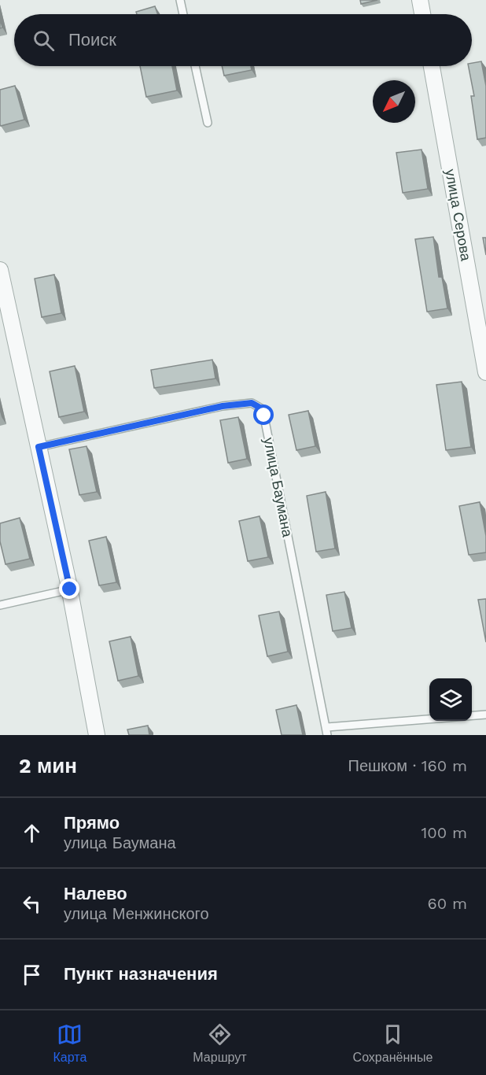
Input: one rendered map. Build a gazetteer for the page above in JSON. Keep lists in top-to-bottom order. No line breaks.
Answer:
{"streets":{"street":["улица Серова"],"lane":["улица Баумана"]},"north":"bottom left","page":{"search":"Поиск","heading":["2 мин","Пешком · 160 m"],"list":[["Прямо","улица Баумана","100 m"],["Налево","улица Менжинского","60 m"],"Пункт назначения"],"nav":["Карта","Маршрут","Сохранённые"]}}
